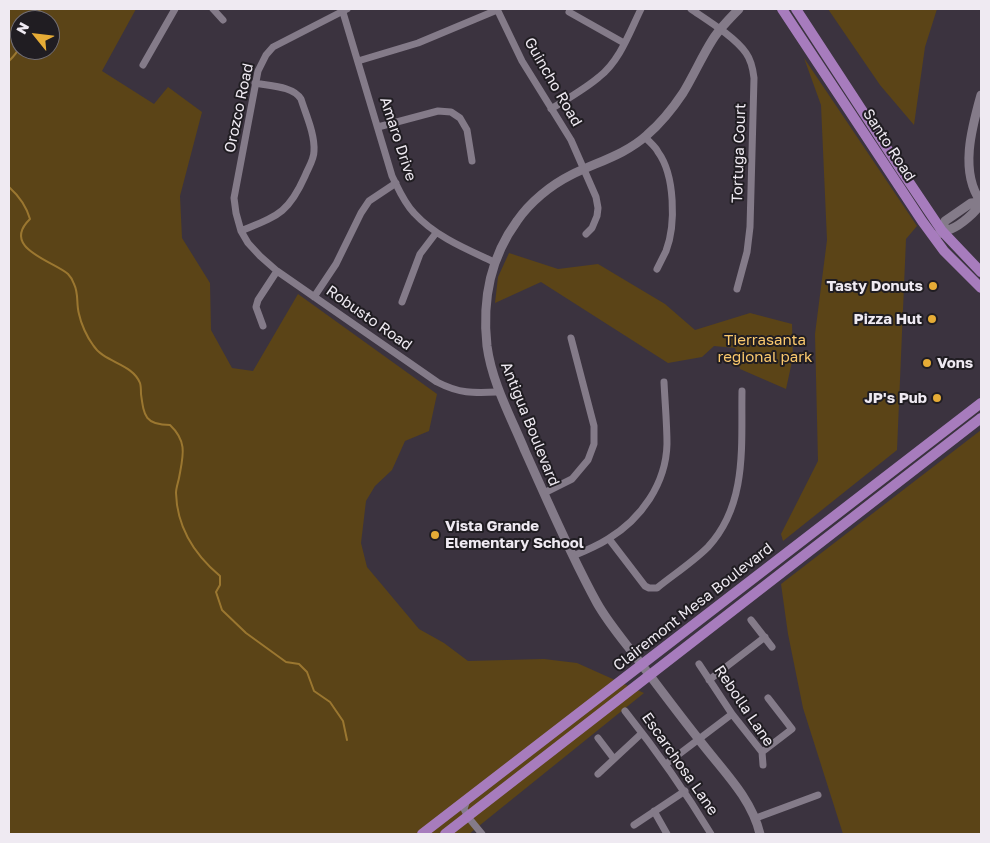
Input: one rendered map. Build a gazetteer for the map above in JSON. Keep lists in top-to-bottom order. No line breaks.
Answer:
{"streets":{"main road":["Santo Road","Clairemont Mesa Boulevard"],"street":["Guincho Road","Orozco Road","Amaro Drive","Tortuga Court","Robusto Road","Antigua Boulevard","Rebolla Lane","Escarchosa Lane"]},"crossings":[["Guincho Road","Antigua Boulevard"],["Orozco Road","Amaro Drive"],["Orozco Road","Robusto Road"],["Amaro Drive","Antigua Boulevard"],["Tortuga Court","Antigua Boulevard"],["Robusto Road","Antigua Boulevard"],["Antigua Boulevard","Clairemont Mesa Boulevard"]],"parks":["Tierrasanta regional park"],"places":["Tasty Donuts","Pizza Hut","Vons","JP's Pub","Vista Grande Elementary School"],"north":"top left"}
